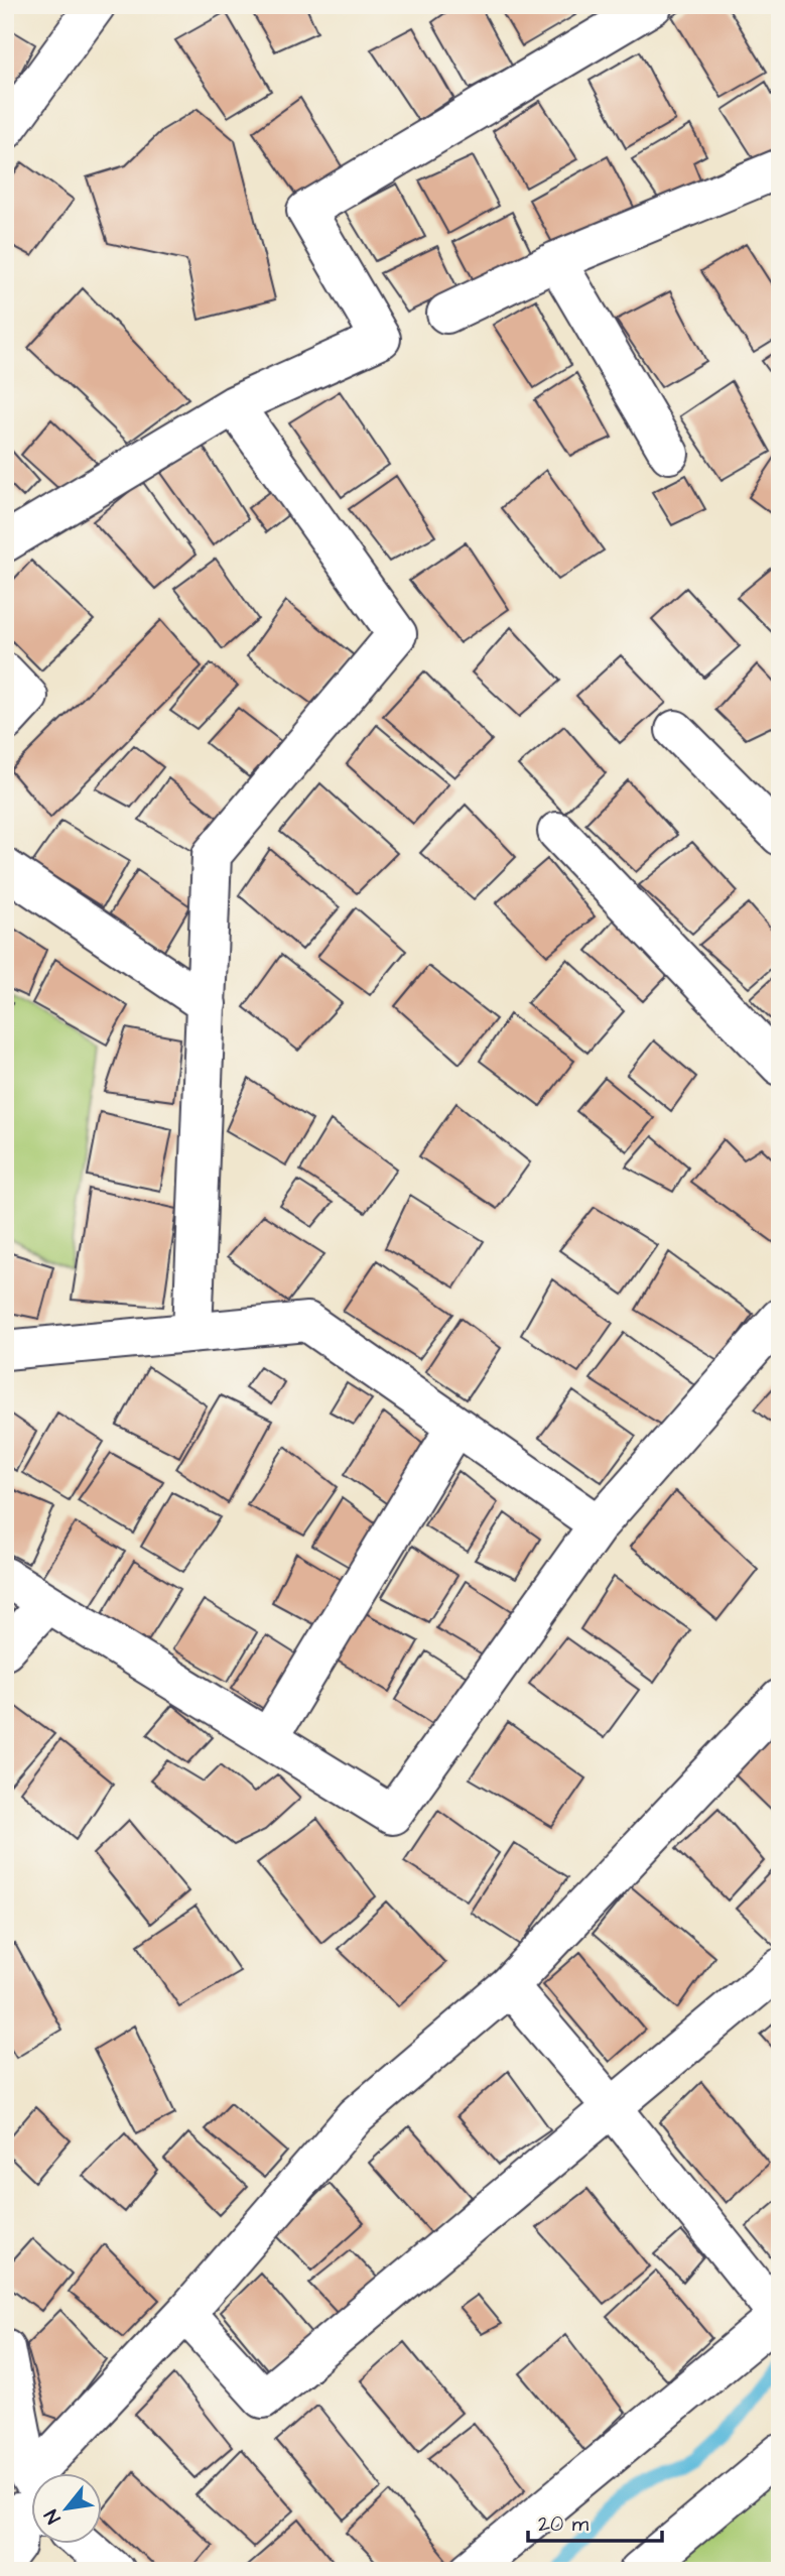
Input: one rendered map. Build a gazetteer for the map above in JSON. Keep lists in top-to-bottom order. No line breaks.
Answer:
{"scale_bar":"20 m","north":"bottom left"}
